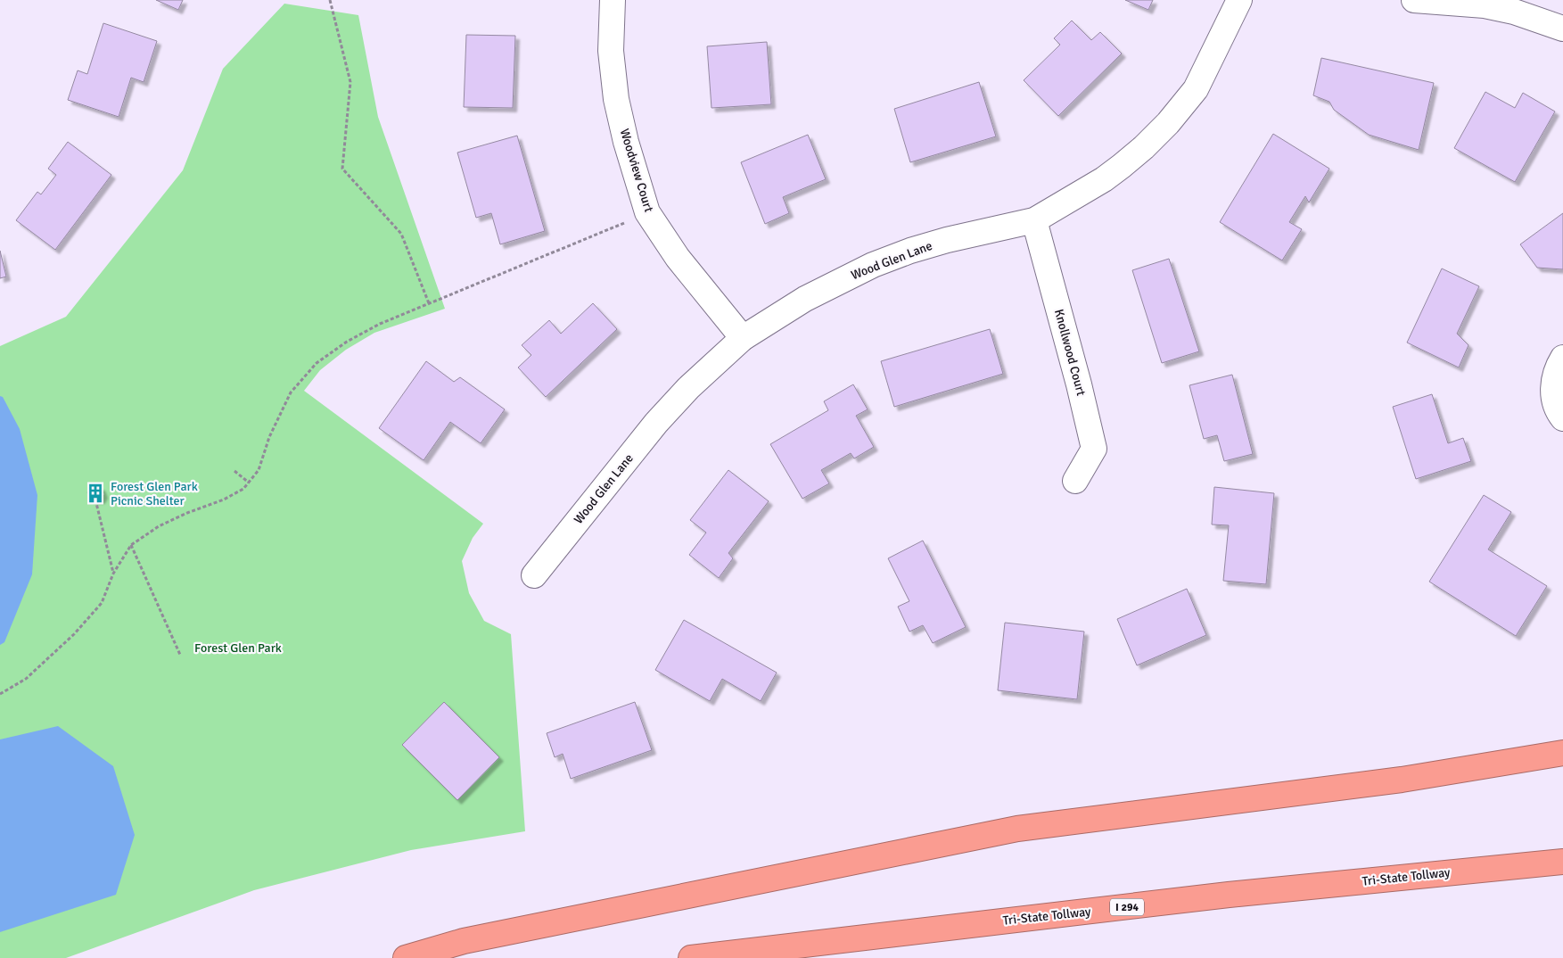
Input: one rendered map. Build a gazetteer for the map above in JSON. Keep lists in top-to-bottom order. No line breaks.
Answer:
{"streets":{"highway":["Tri-State Tollway","I 294"],"street":["Woodview Court","Wood Glen Lane","Knollwood Court"]},"crossings":[["Woodview Court","Wood Glen Lane"],["Wood Glen Lane","Knollwood Court"]],"parks":["Forest Glen Park"],"places":{"building":["Forest Glen Park Picnic Shelter"]}}
